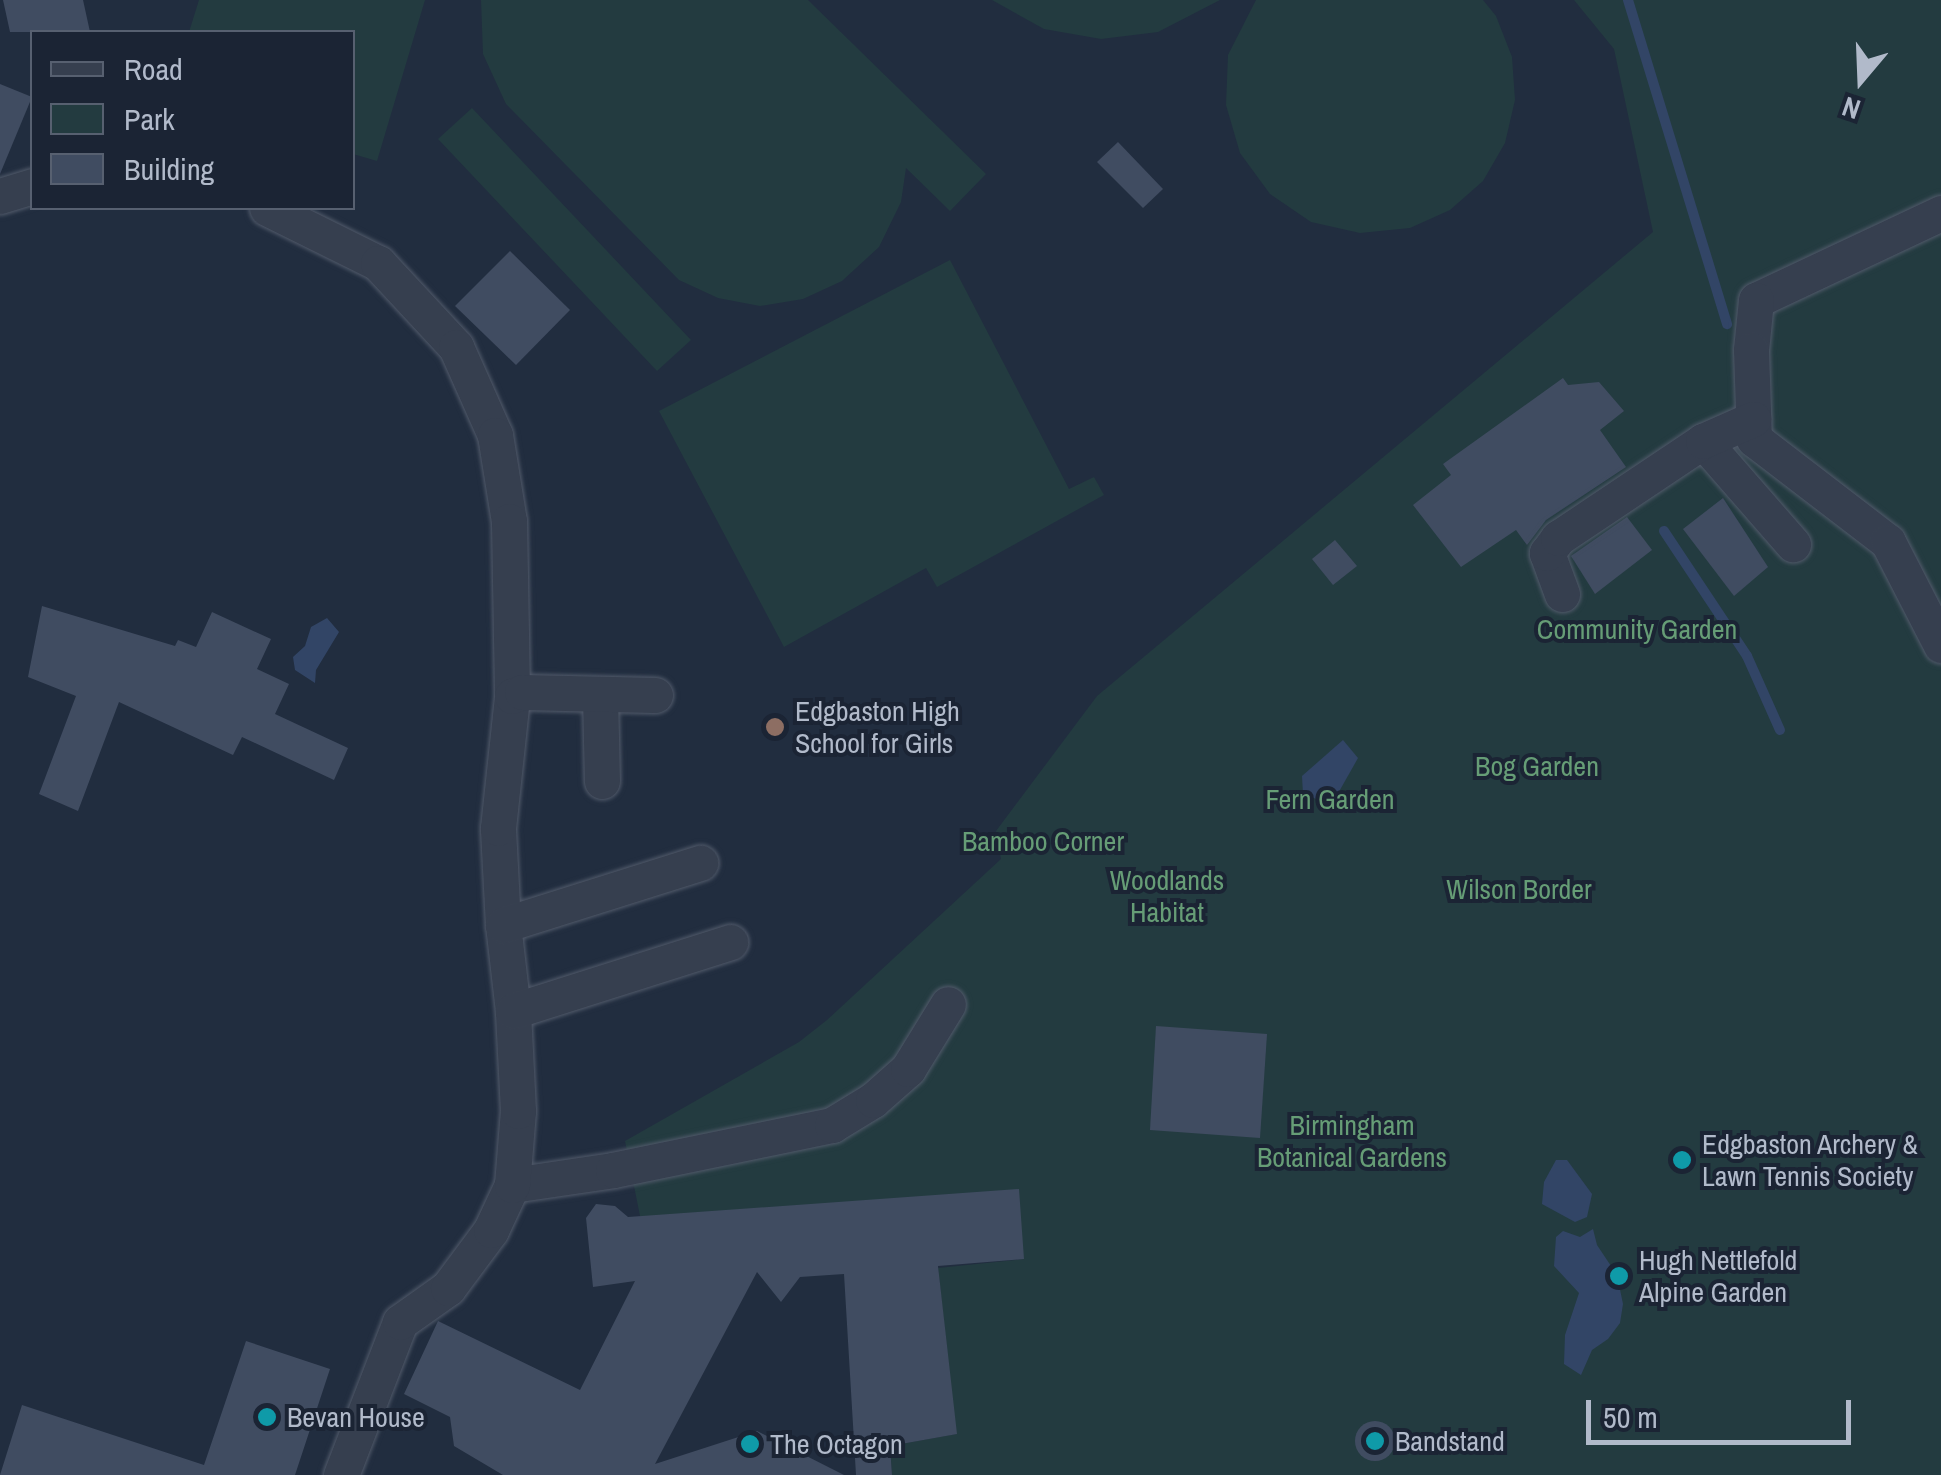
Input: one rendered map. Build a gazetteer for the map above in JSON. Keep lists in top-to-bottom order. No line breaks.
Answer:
{"parks":["Community Garden","Bog Garden","Fern Garden","Bamboo Corner","Woodlands Habitat","Wilson Border","Birmingham Botanical Gardens"],"places":["Edgbaston High School for Girls","Edgbaston Archery & Lawn Tennis Society","Hugh Nettlefold Alpine Garden","Bevan House","Bandstand","The Octagon"],"legend":["Road","Park","Building"],"scale_bar":"50 m","north":"bottom"}
